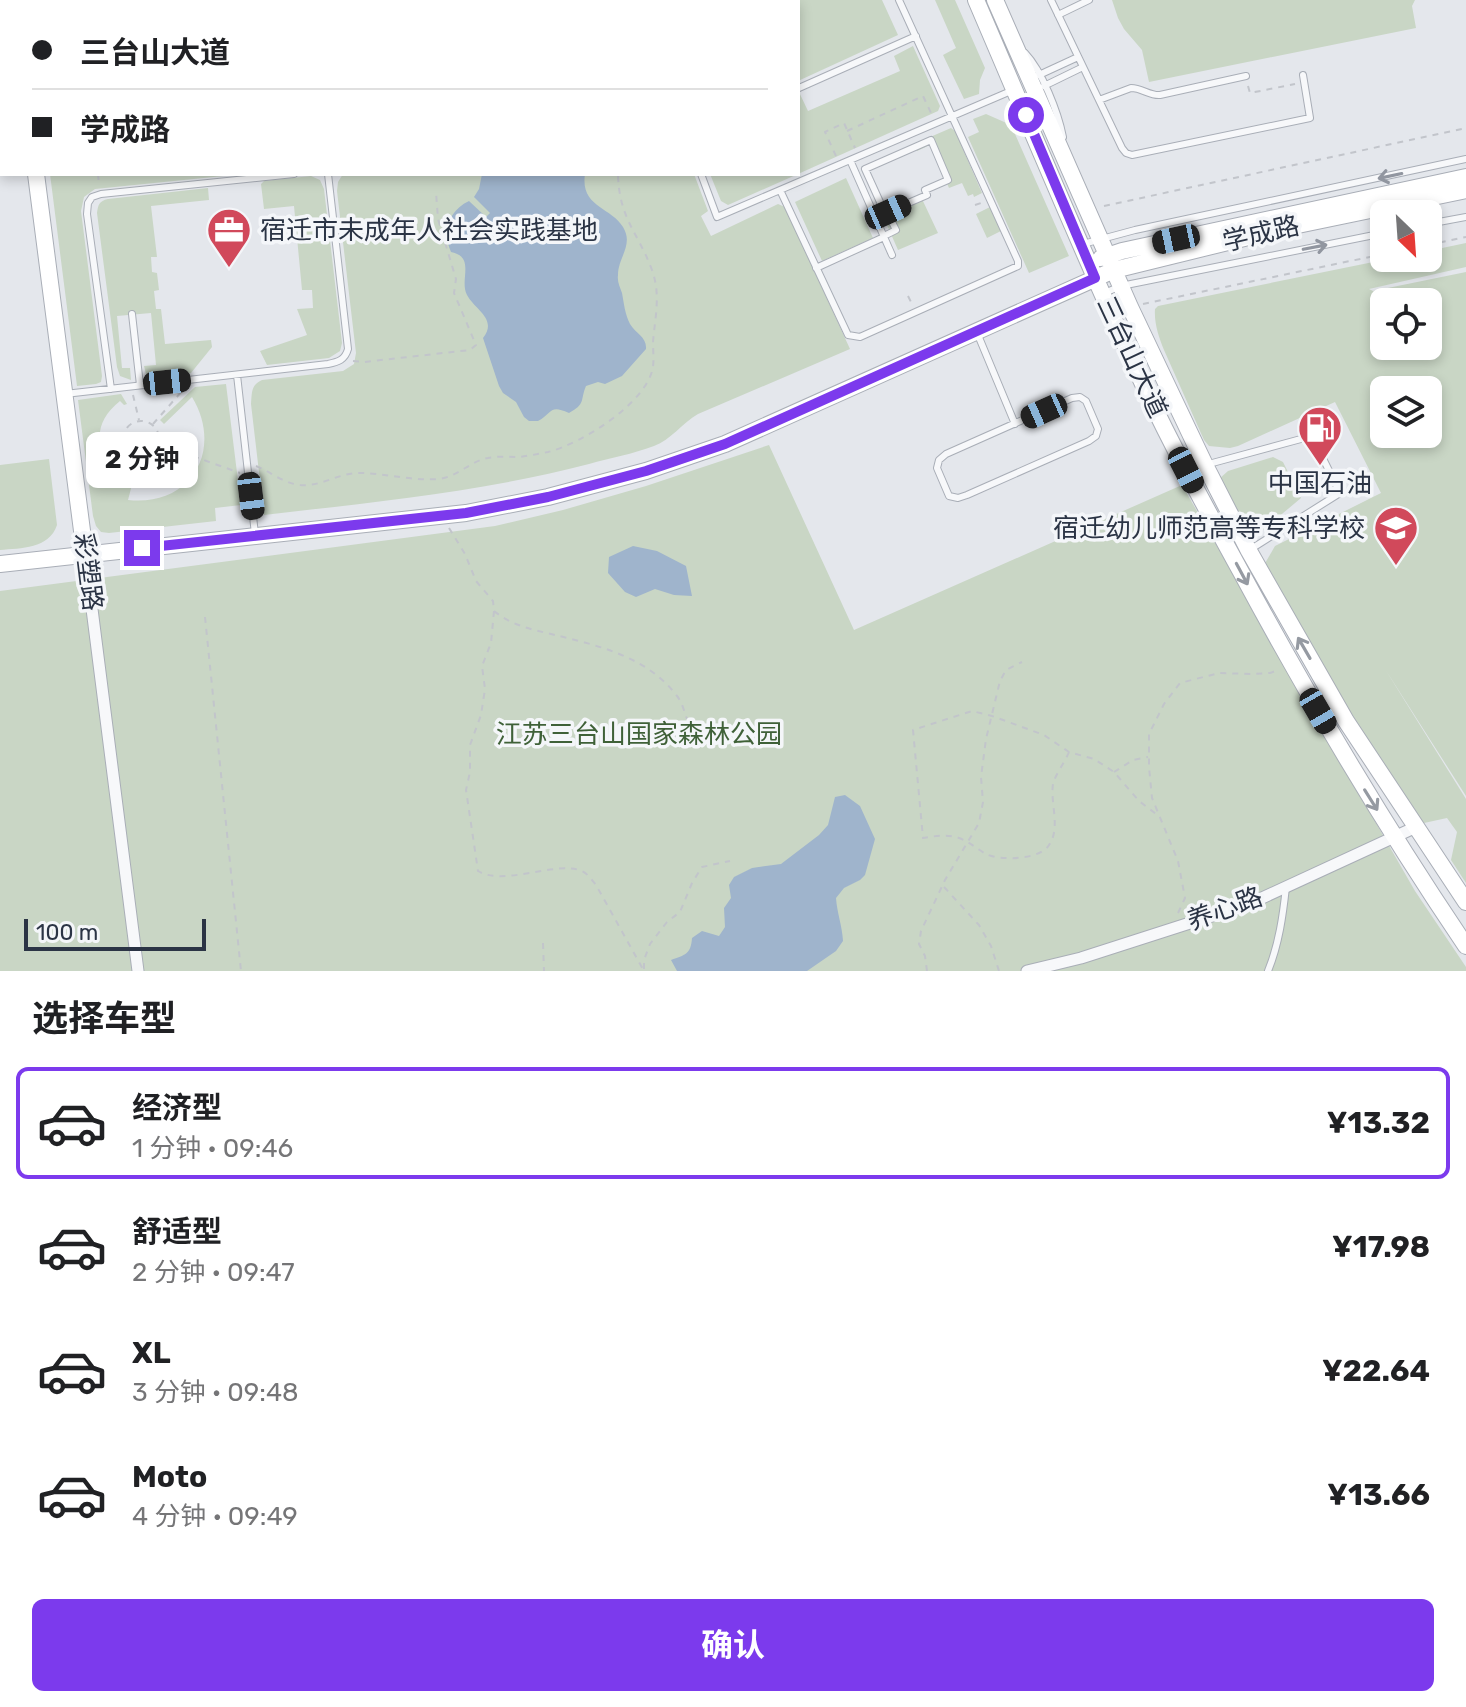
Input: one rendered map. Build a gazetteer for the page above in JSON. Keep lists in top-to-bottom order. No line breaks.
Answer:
{"streets":{"main road":["学成路","三台山大道","彩塑路"],"street":["养心路"]},"crossings":[["学成路","三台山大道"],["学成路","彩塑路"],["三台山大道","养心路"]],"parks":["江苏三台山国家森林公园"],"places":{"office":["宿迁市未成年人社会实践基地"],"fuel station":["中国石油"],"school or university":["宿迁幼儿师范高等专科学校"]},"scale_bar":"100 m","north":"bottom right","page":{"banner":["三台山大道","学成路"],"bubble":"2 分钟","scale":"100 m","heading":"选择车型","list":[{"name":"经济型","note":"1 分钟 · 09:46","value":"¥13.32"},{"name":"舒适型","note":"2 分钟 · 09:47","value":"¥17.98"},{"name":"XL","note":"3 分钟 · 09:48","value":"¥22.64"},{"name":"Moto","note":"4 分钟 · 09:49","value":"¥13.66"}],"buttons":"确认"}}
